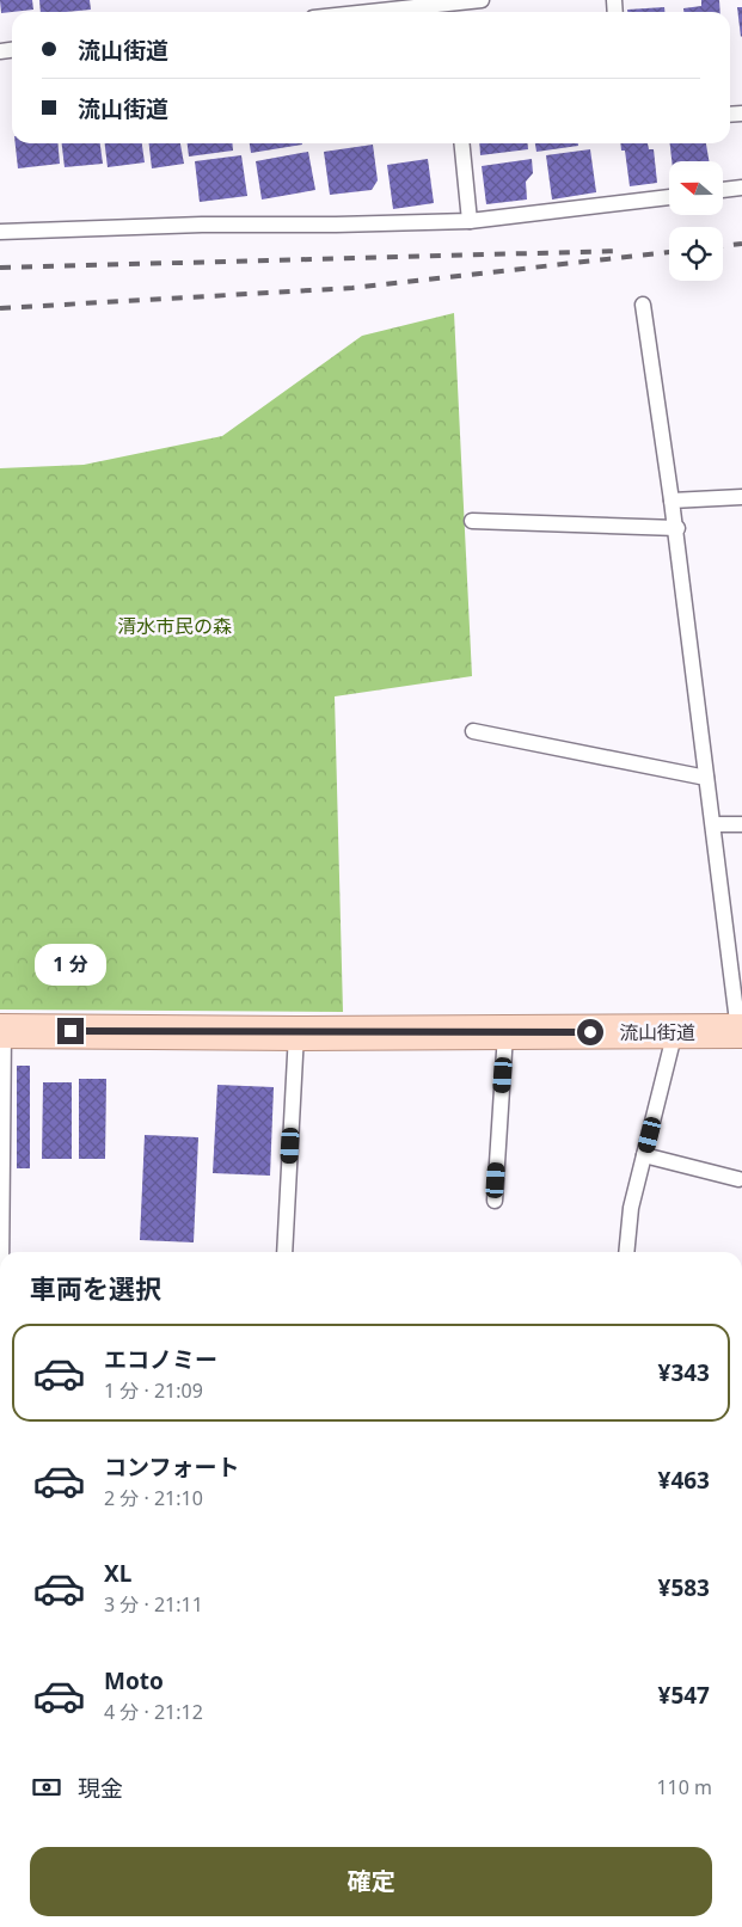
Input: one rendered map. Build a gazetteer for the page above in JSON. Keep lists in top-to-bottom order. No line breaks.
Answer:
{"streets":{"main road":["流山街道"]},"parks":["清水市民の森"],"north":"left","page":{"banner":["流山街道","流山街道"],"bubble":"1 分","heading":"車両を選択","list":[{"name":"エコノミー","note":"1 分 · 21:09","value":"¥343"},{"name":"コンフォート","note":"2 分 · 21:10","value":"¥463"},{"name":"XL","note":"3 分 · 21:11","value":"¥583"},{"name":"Moto","note":"4 分 · 21:12","value":"¥547"}],"pay":["現金","110 m"],"buttons":"確定"}}
